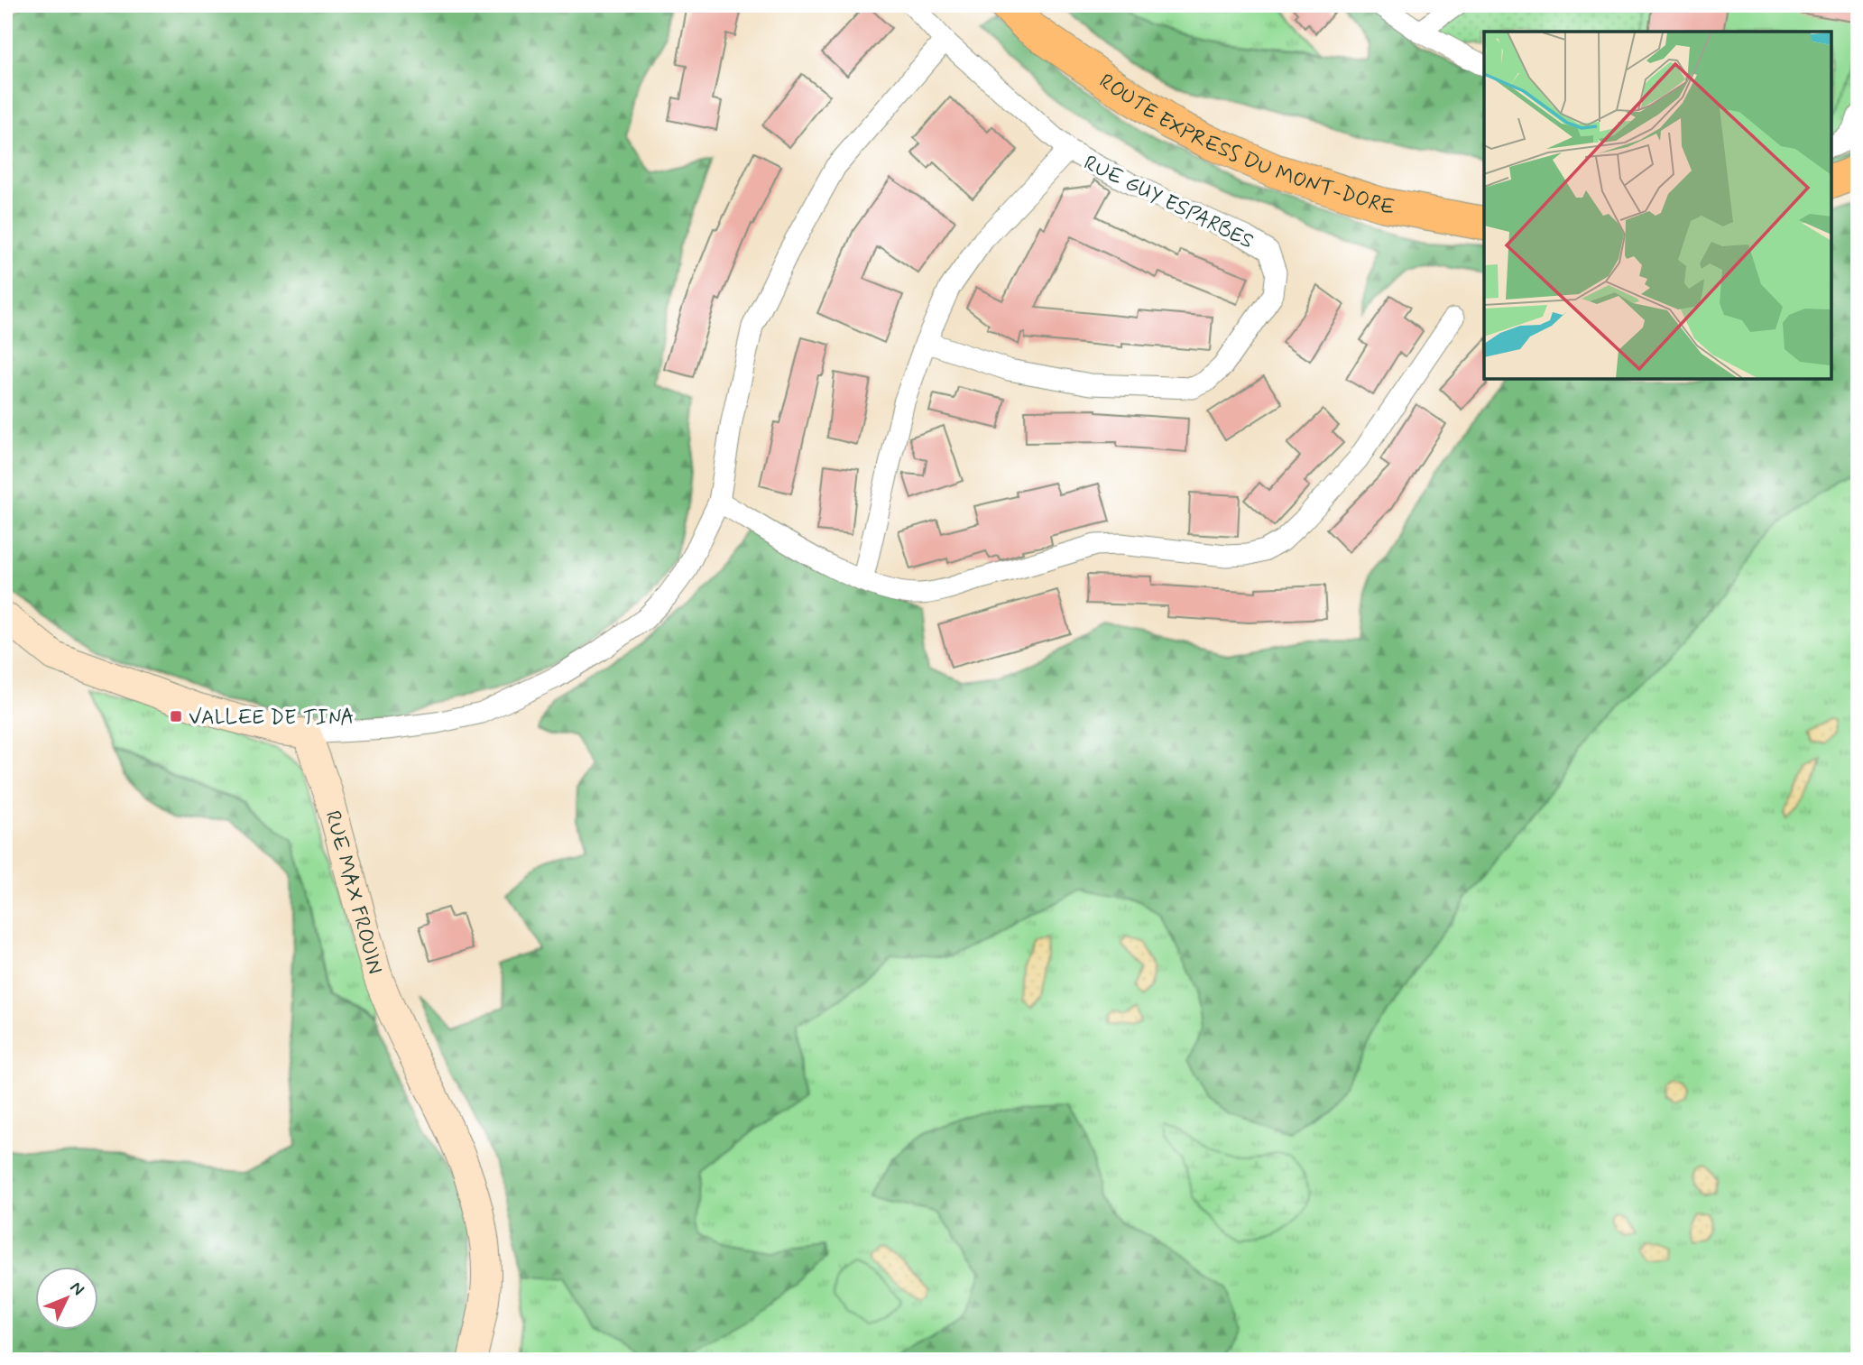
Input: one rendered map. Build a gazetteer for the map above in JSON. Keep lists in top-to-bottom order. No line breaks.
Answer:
{"streets":{"main road":["ROUTE EXPRESS DU MONT-DORE"],"street":["RUE GUY ESPARBES","RUE MAX FROUIN"]},"places":{"transit":["VALLEE DE TINA"]},"north":"top right"}
